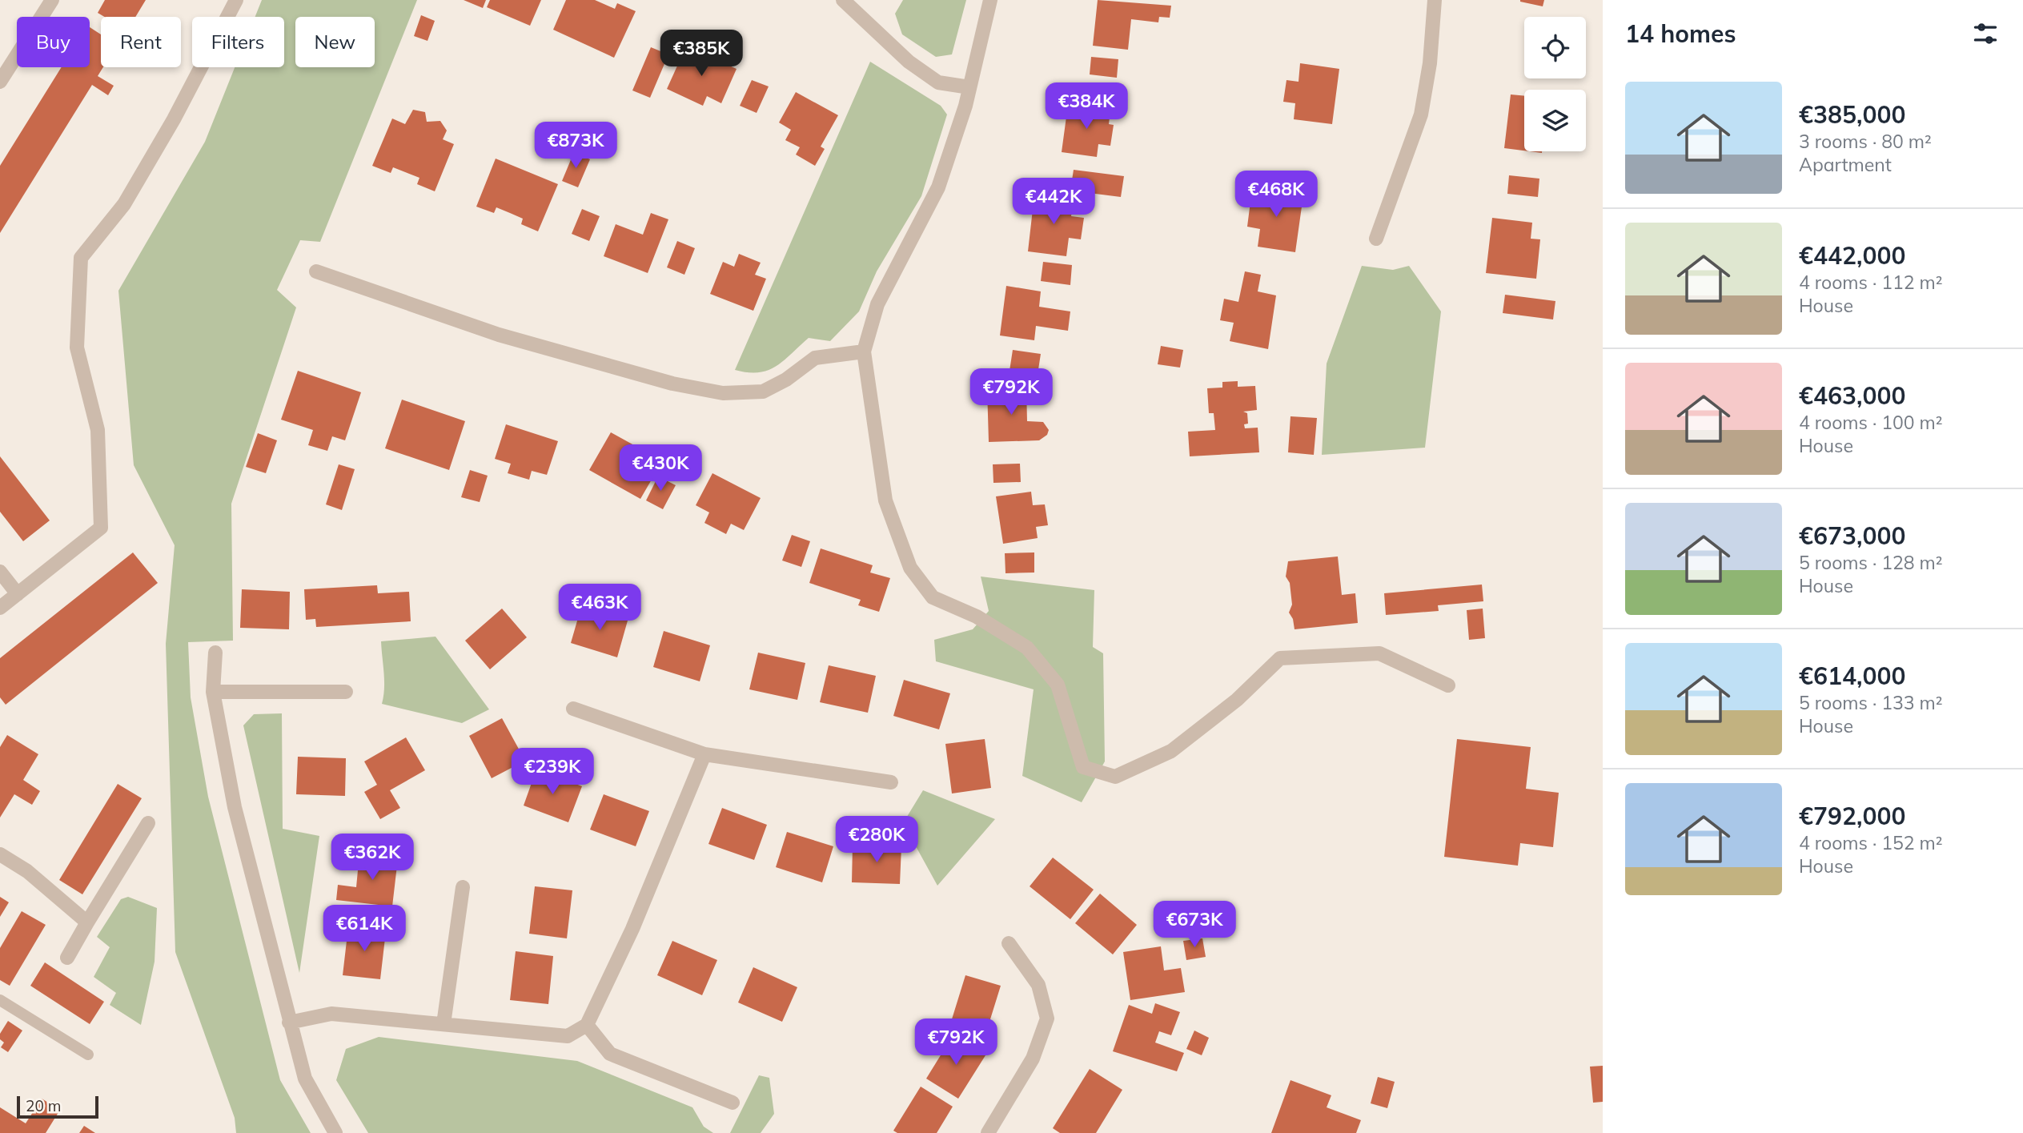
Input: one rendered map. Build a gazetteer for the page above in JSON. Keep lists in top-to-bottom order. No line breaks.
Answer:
{"scale_bar":"20 m","page":{"heading":"14 homes","chip":["Buy","Rent","Filters","New"],"price":["€385K","€384K","€873K","€468K","€442K","€792K","€430K","€463K","€239K","€280K","€362K","€673K","€614K","€792K"],"list":[{"name":"€385,000","note":"3 rooms · 80 m² · Apartment"},{"name":"€442,000","note":"4 rooms · 112 m² · House"},{"name":"€463,000","note":"4 rooms · 100 m² · House"},{"name":"€673,000","note":"5 rooms · 128 m² · House"},{"name":"€614,000","note":"5 rooms · 133 m² · House"},{"name":"€792,000","note":"4 rooms · 152 m² · House"}],"scale":"20 m"}}
